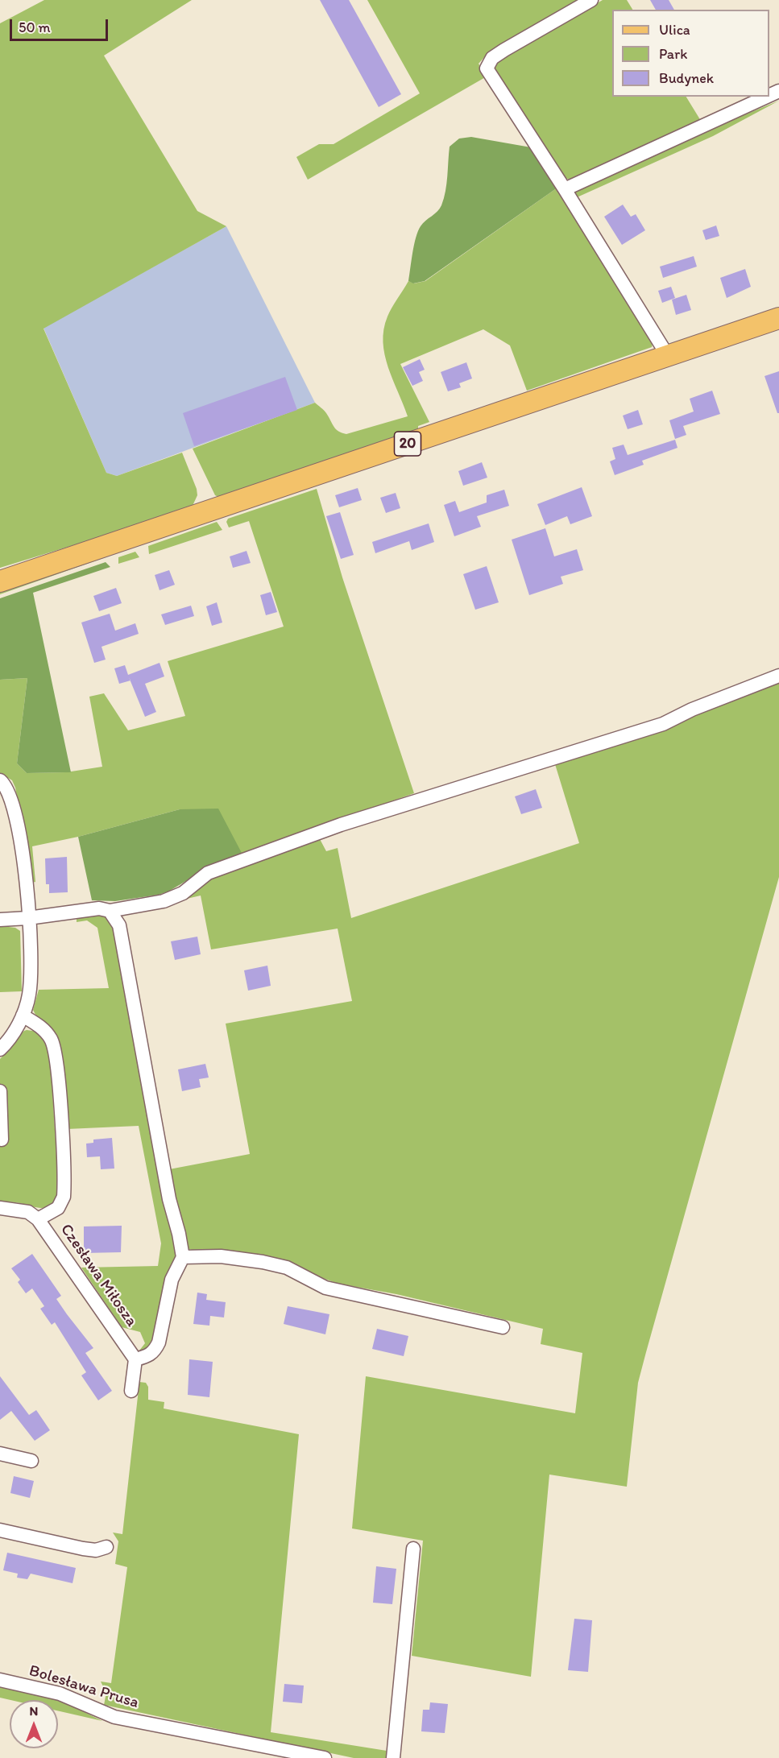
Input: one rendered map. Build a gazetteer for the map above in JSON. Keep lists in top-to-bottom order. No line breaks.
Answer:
{"streets":{"main road":["20"],"street":["Czesława Miłosza","Bolesława Prusa"]},"legend":["Ulica","Park","Budynek"],"scale_bar":"50 m","north":"top"}
